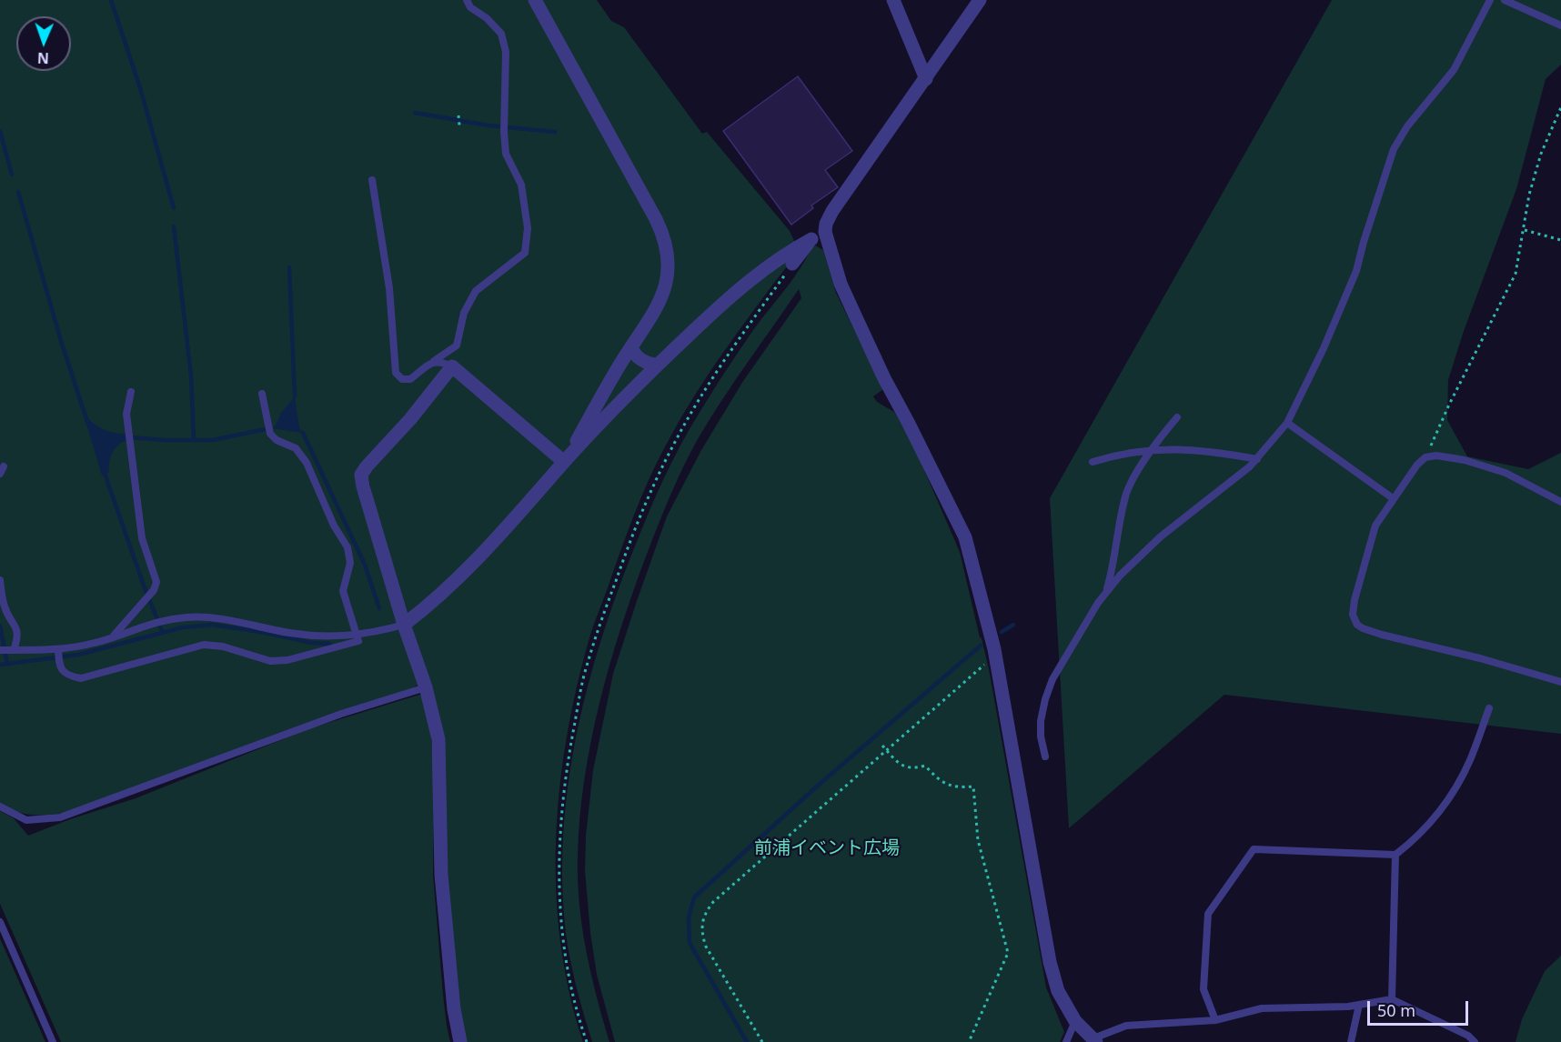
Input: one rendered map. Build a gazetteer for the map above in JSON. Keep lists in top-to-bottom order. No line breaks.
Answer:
{"parks":["前浦イベント広場"],"scale_bar":"50 m","north":"bottom"}
